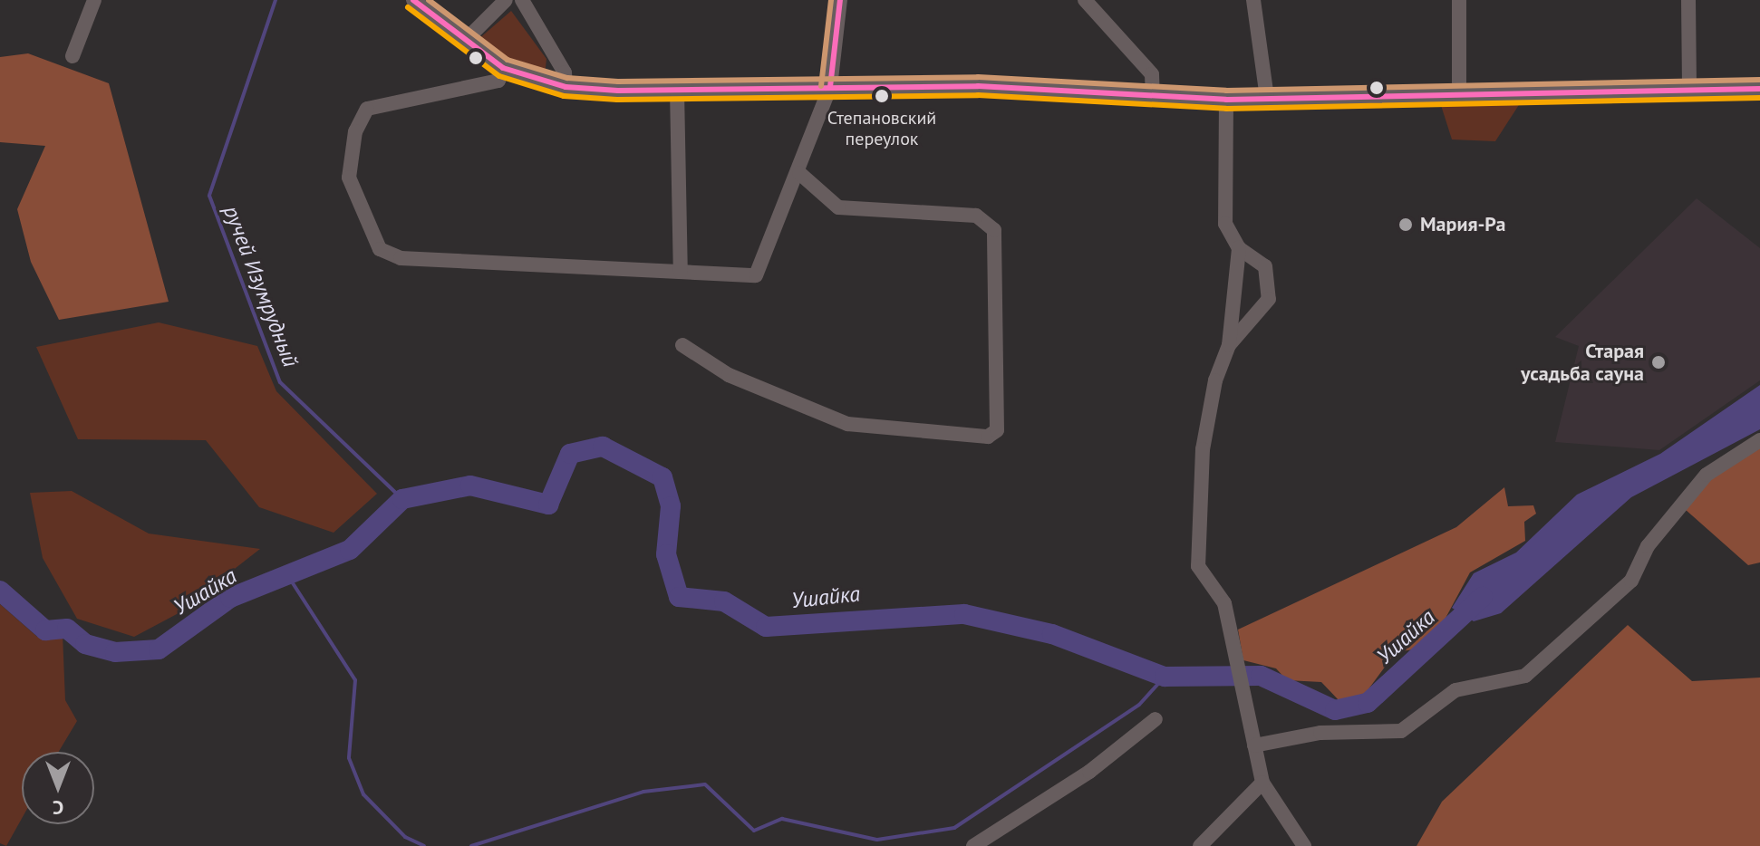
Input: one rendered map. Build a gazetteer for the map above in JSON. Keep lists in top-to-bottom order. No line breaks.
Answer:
{"water":["ручей Изумрудный","Ушайка"],"places":["Степановский переулок","Мария-Ра","Старая усадьба сауна"],"north":"bottom"}
